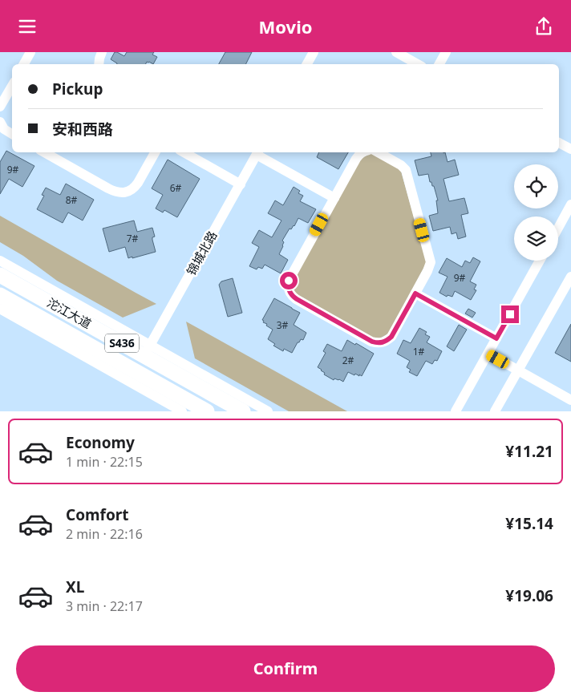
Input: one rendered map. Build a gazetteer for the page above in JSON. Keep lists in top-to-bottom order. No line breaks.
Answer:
{"streets":{"highway":["沱江大道","S436"],"street":["锦城北路"]},"crossings":[["锦城北路","沱江大道"]],"house_numbers":["9#","6#","8#","7#","9#","3#","1#","2#"],"page":{"header":"Movio","banner":["Pickup","安和西路"],"list":[{"name":"Economy","note":"1 min · 22:15","value":"¥11.21"},{"name":"Comfort","note":"2 min · 22:16","value":"¥15.14"},{"name":"XL","note":"3 min · 22:17","value":"¥19.06"}],"buttons":"Confirm"}}
